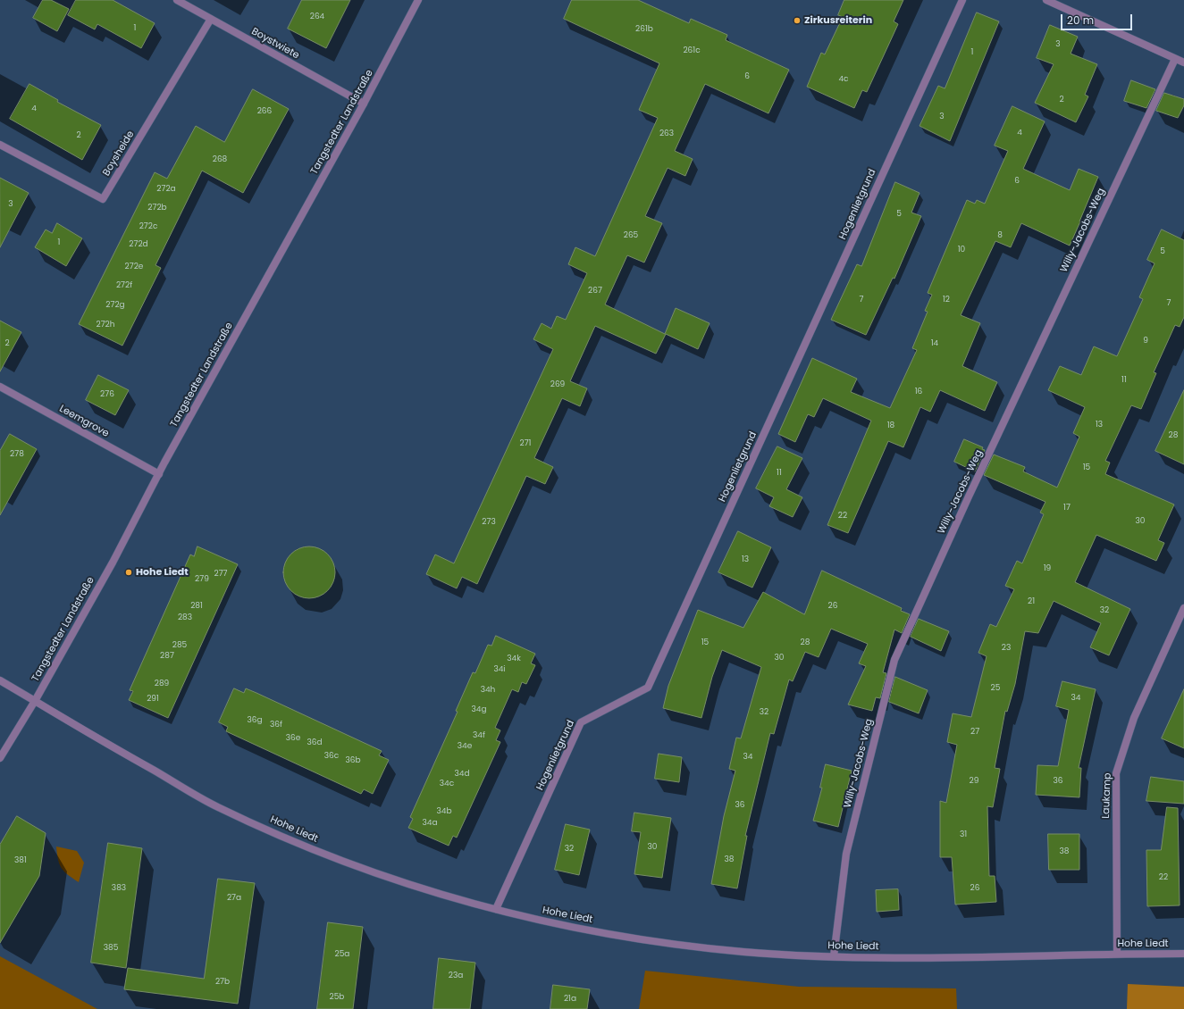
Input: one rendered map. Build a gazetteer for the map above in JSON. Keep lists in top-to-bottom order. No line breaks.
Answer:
{"streets":{"street":["Boystwiete","Tangstedter Landstraße","Boysheide","Hogenlietgrund","Willy-Jacobs-Weg","Leemgrove","Laukamp","Hohe Liedt"]},"crossings":[["Boystwiete","Tangstedter Landstraße"],["Boystwiete","Boysheide"],["Tangstedter Landstraße","Leemgrove"],["Tangstedter Landstraße","Hohe Liedt"],["Hogenlietgrund","Hohe Liedt"],["Willy-Jacobs-Weg","Hohe Liedt"],["Laukamp","Hohe Liedt"]],"places":["Zirkusreiterin","Hohe Liedt"],"house_numbers":["264","1","261b","3","261c","1","6","4c","2","4","266","3","4","263","2","268","6","272a","3","272b","5","272c","265","8","1","272d","10","5","272e","272f","267","7","12","7","272g","272h","9","2","14","11","269","16","276","13","18","28","271","278","15","11","17","22","30","273","13","19","277","279","21","281","26","32","283","15","28","285","23","287","30","34k","34i","289","25","34h","34","291","34g","32","36g","36f","27","34f","36e","36d","34e","36c","34","36b","34d","29","36","34c","36","34b","34a","31","30","32","38","38","381","22","383","26","27a","385","25a","23a","27b","25b","21a"],"scale_bar":"20 m"}
